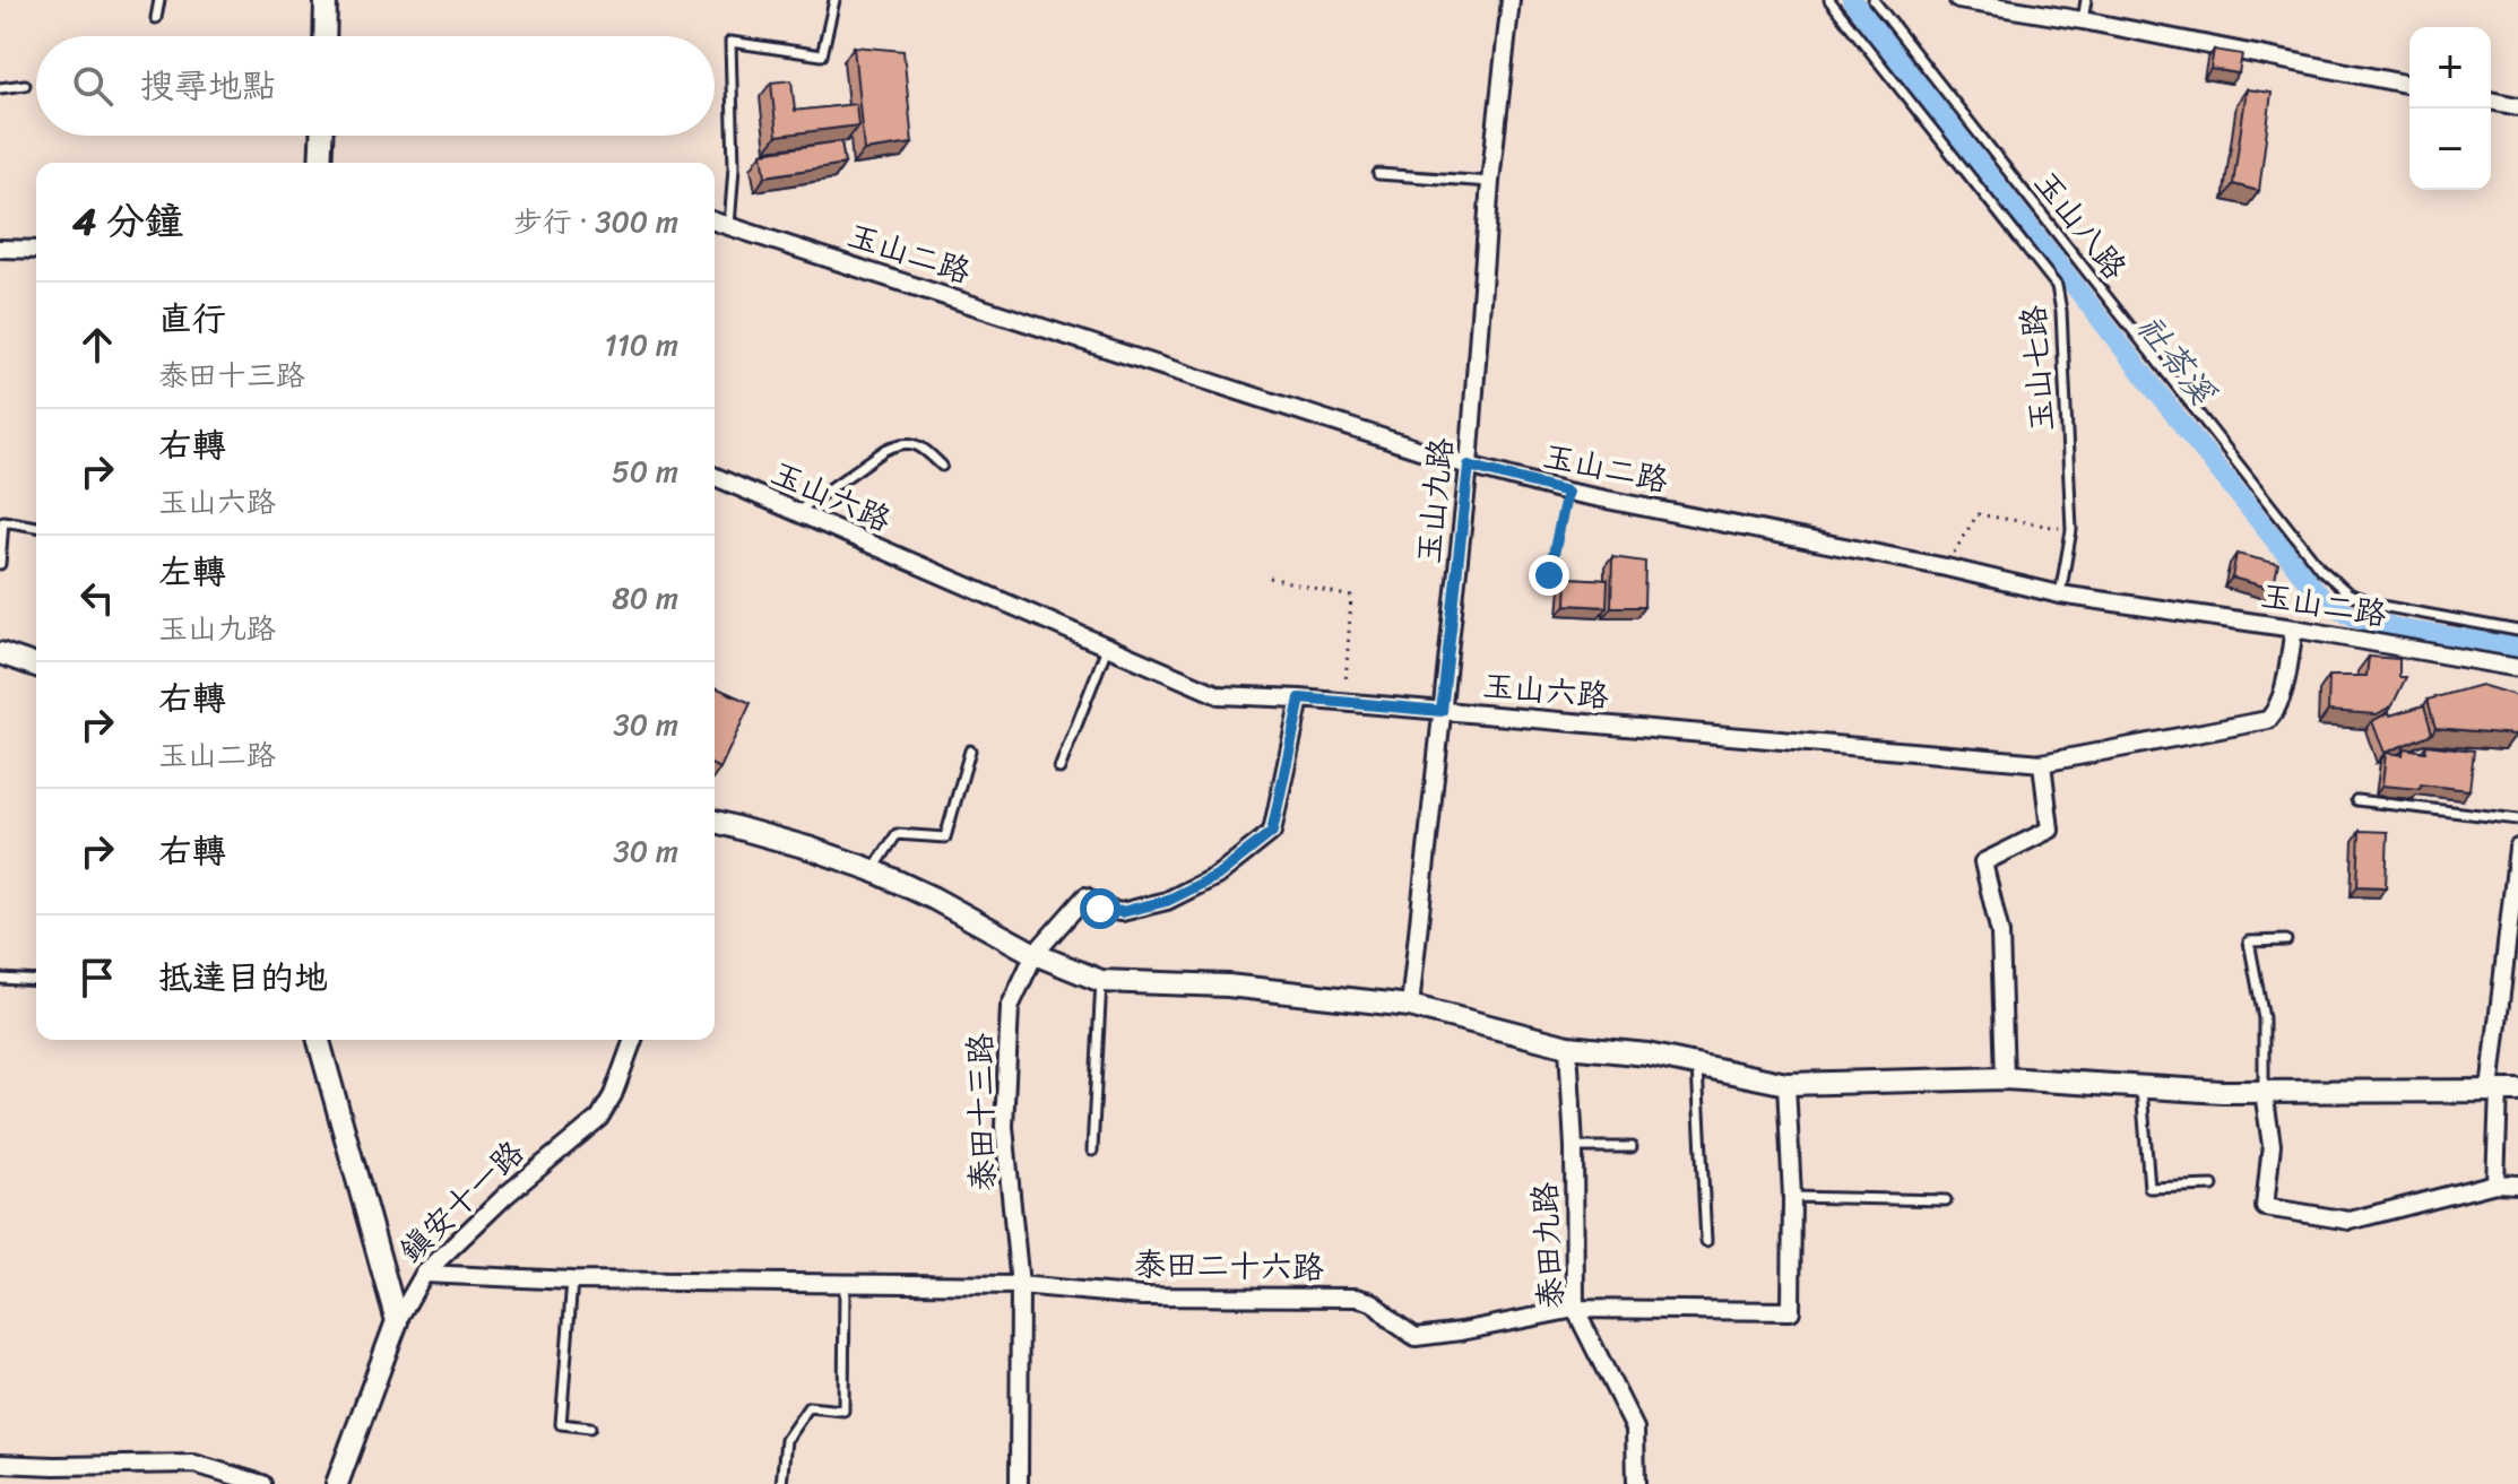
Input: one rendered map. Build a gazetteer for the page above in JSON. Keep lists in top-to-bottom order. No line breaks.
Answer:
{"streets":{"street":["玉山二路","玉山六路","玉山九路","泰田十三路","鎮安十一路","泰田九路","泰田二十六路"],"lane":["玉山八路","玉山七路"]},"crossings":[["玉山二路","玉山七路"],["玉山二路","玉山六路"],["玉山二路","玉山九路"],["玉山六路","玉山九路"],["玉山六路","泰田十三路"],["泰田十三路","泰田二十六路"],["鎮安十一路","泰田二十六路"],["泰田九路","泰田二十六路"]],"water":["社苓溪"],"page":{"map_buttons":["+","−"],"search":"搜尋地點","heading":["4 分鐘","步行 · 300 m"],"list":[["直行","泰田十三路","110 m"],["右轉","玉山六路","50 m"],["左轉","玉山九路","80 m"],["右轉","玉山二路","30 m"],["右轉","30 m"],"抵達目的地"]}}
